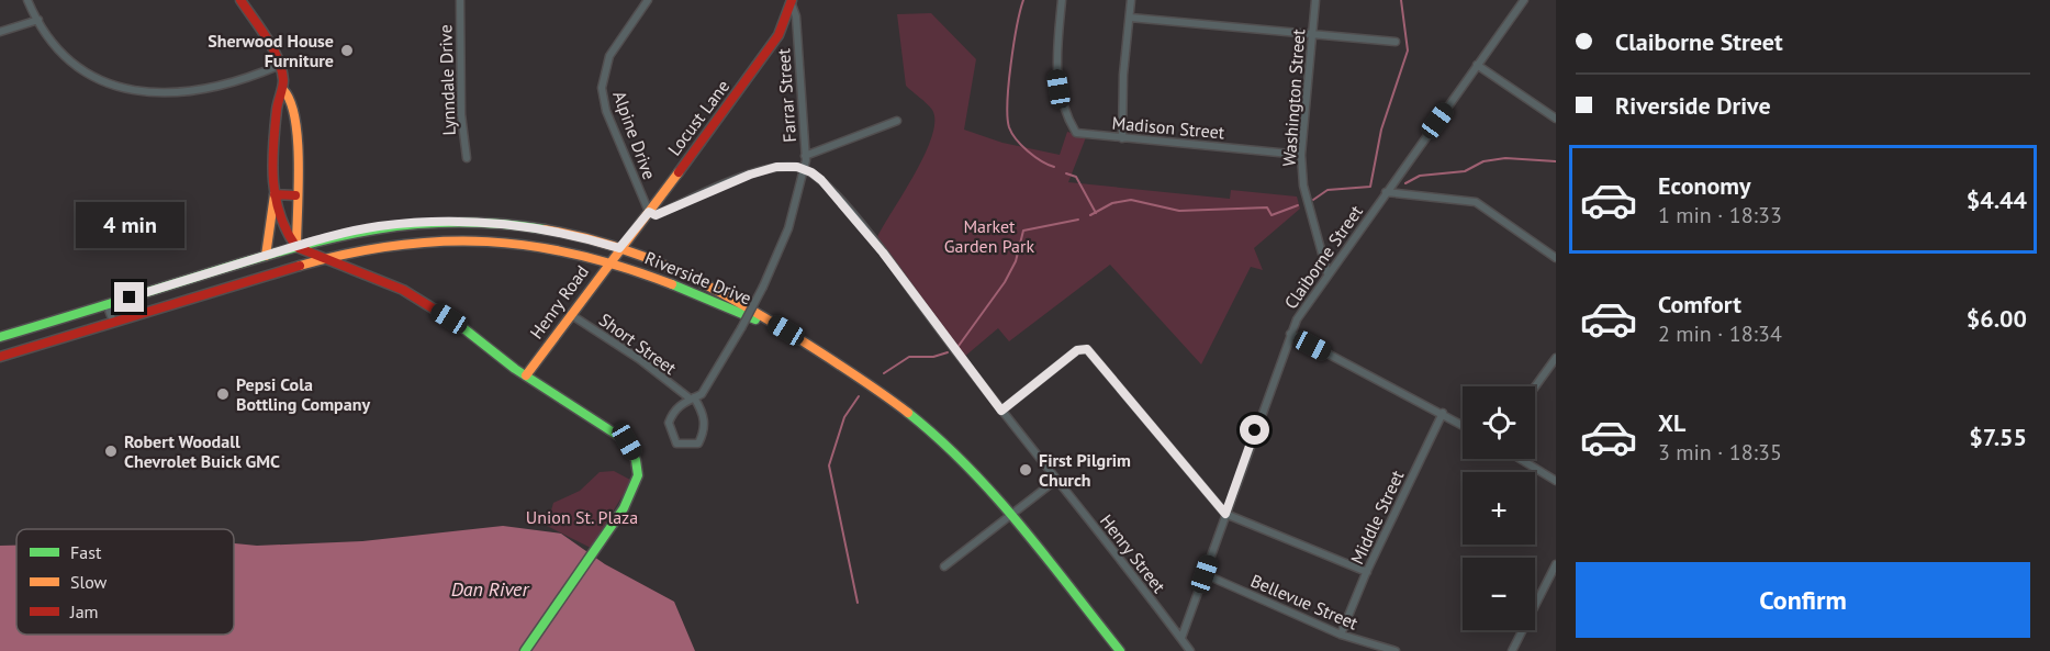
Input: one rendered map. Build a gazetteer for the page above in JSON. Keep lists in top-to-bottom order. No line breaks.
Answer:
{"streets":{"main road":["Locust Lane","Riverside Drive","Henry Road"],"street":["Lynndale Drive","Farrar Street","Washington Street","Madison Street","Alpine Drive","Claiborne Street","Short Street","Middle Street","Henry Street","Bellevue Street"]},"crossings":[["Farrar Street","Locust Lane"],["Farrar Street","Short Street"],["Farrar Street","Henry Street"],["Washington Street","Madison Street"],["Washington Street","Claiborne Street"],["Locust Lane","Alpine Drive"],["Locust Lane","Riverside Drive"],["Locust Lane","Henry Road"],["Claiborne Street","Henry Street"],["Claiborne Street","Bellevue Street"],["Riverside Drive","Henry Road"],["Henry Road","Short Street"],["Middle Street","Bellevue Street"]],"water":["Dan River"],"parks":["Market Garden Park","Union St. Plaza"],"places":["Sherwood House Furniture","Pepsi Cola Bottling Company","Robert Woodall Chevrolet Buick GMC","First Pilgrim Church"],"legend":["Fast","Slow","Jam"],"page":{"banner":["Claiborne Street","Riverside Drive"],"list":[{"name":"Economy","note":"1 min · 18:33","value":"$4.44"},{"name":"Comfort","note":"2 min · 18:34","value":"$6.00"},{"name":"XL","note":"3 min · 18:35","value":"$7.55"}],"bubble":"4 min","map_buttons":["+","−"],"buttons":"Confirm"}}
